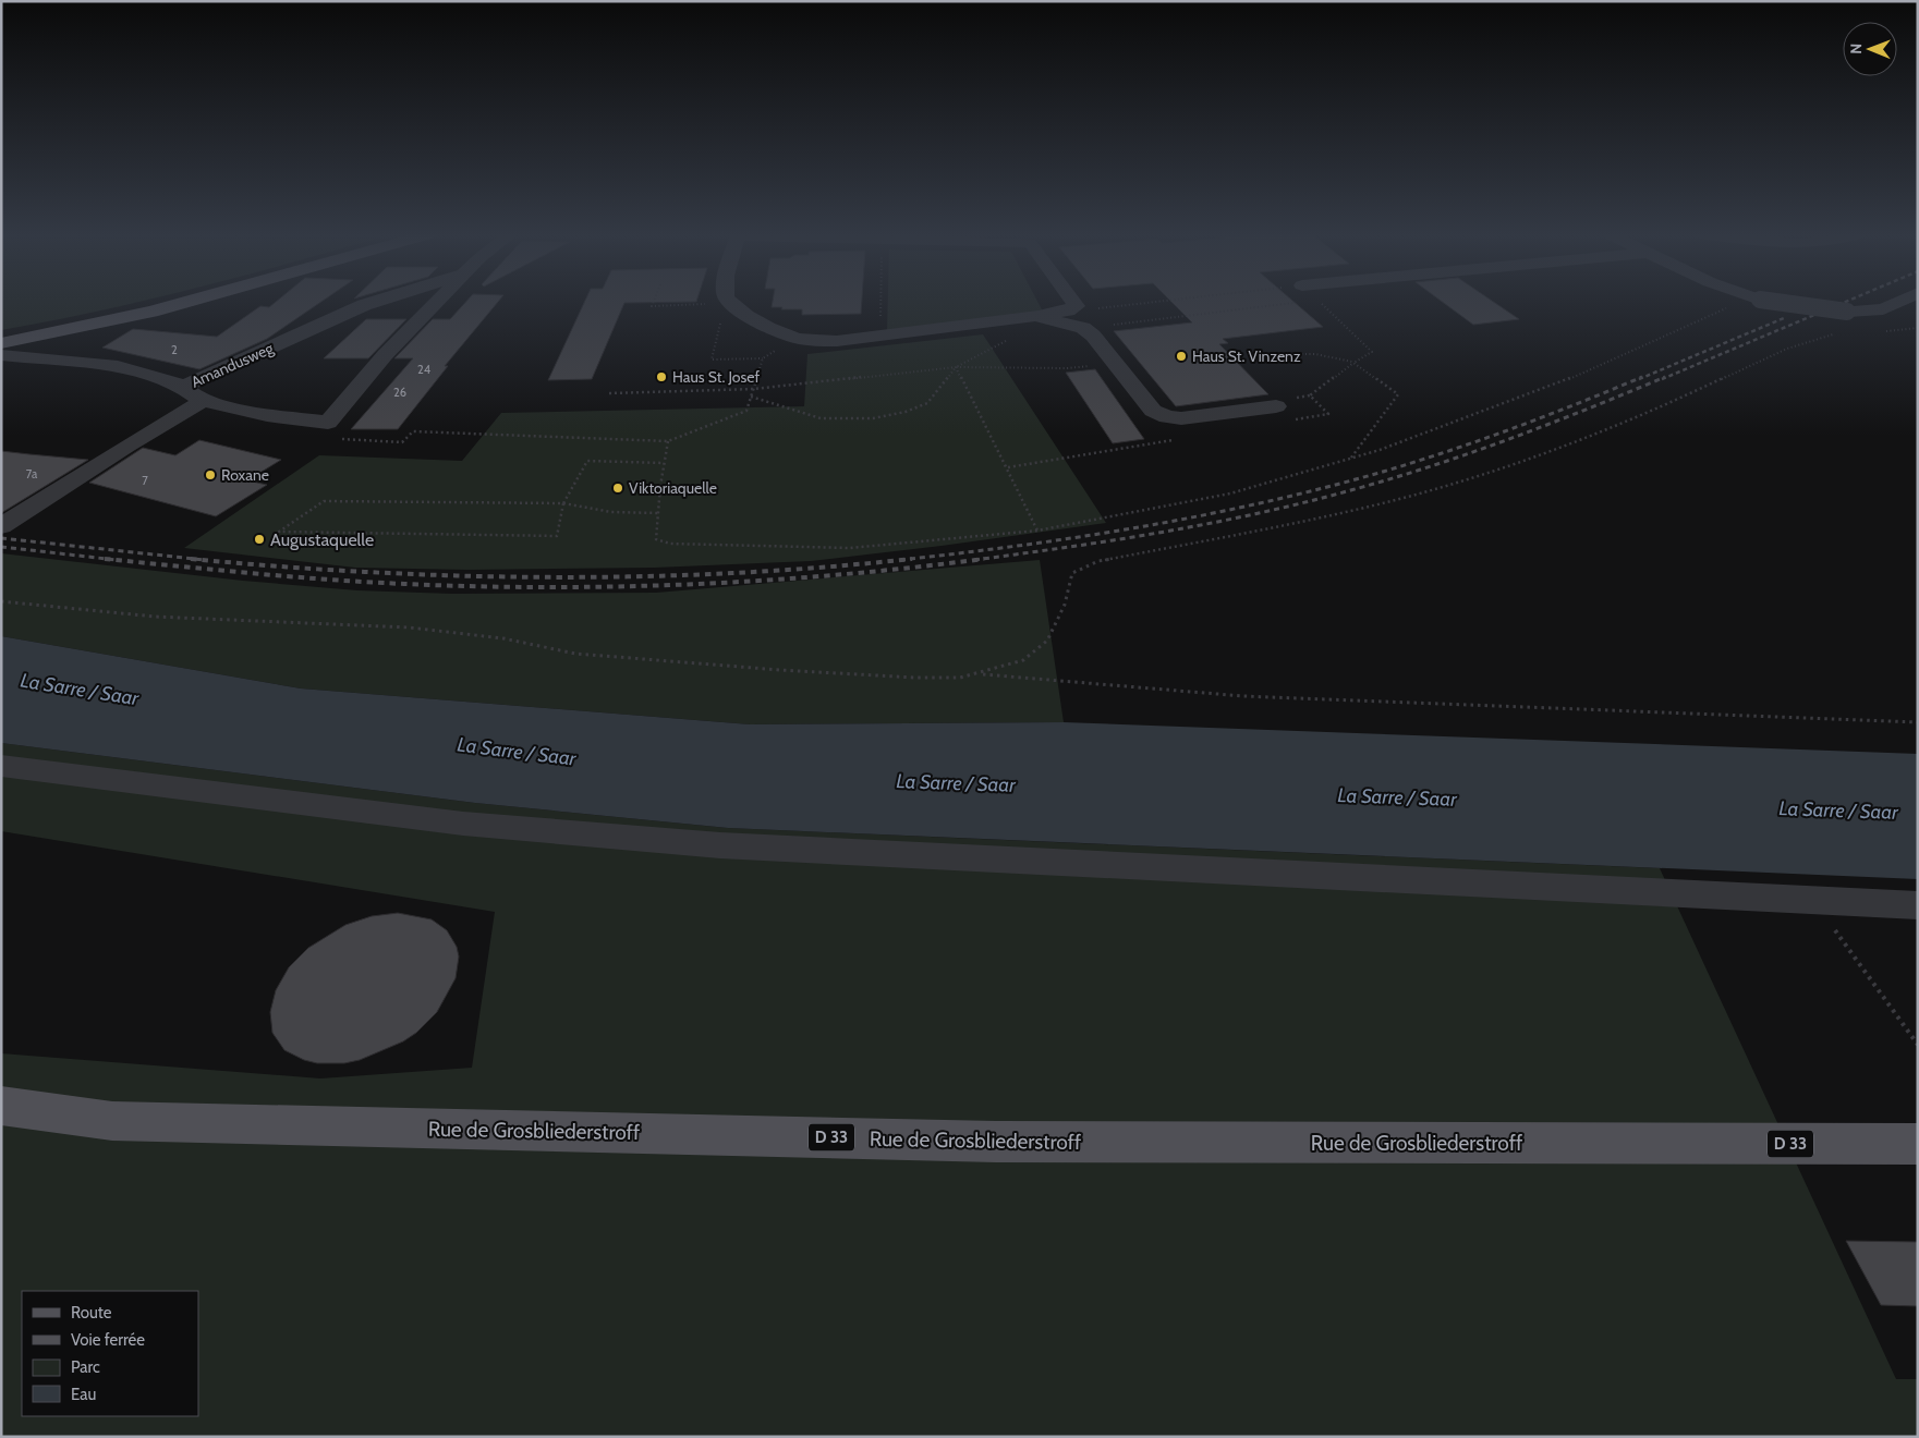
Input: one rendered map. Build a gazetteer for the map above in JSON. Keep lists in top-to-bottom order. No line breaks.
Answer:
{"streets":{"main road":["Rue de Grosbliederstroff","D 33"],"street":["Amandusweg"]},"water":["La Sarre / Saar"],"places":["Haus St. Vinzenz","Haus St. Josef","Roxane","Viktoriaquelle","Augustaquelle"],"house_numbers":["2","24","26","7a","7"],"legend":["Route","Voie ferrée","Parc","Eau"],"north":"left"}
